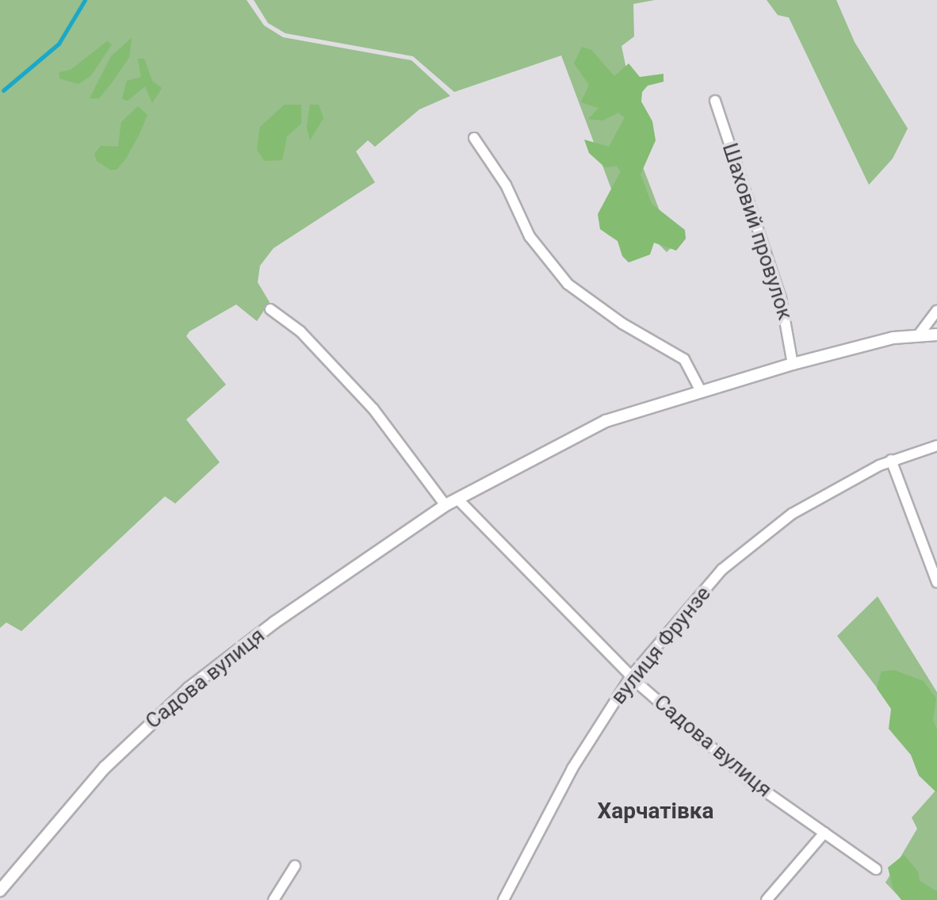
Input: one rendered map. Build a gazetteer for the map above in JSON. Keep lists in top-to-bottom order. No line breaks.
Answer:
{"streets":{"street":["Шаховий провулок","вулиця Фрунзе","Садова вулиця"]},"crossings":[["Шаховий провулок","Садова вулиця"],["вулиця Фрунзе","Садова вулиця"]],"districts":["Харчатівка"]}
